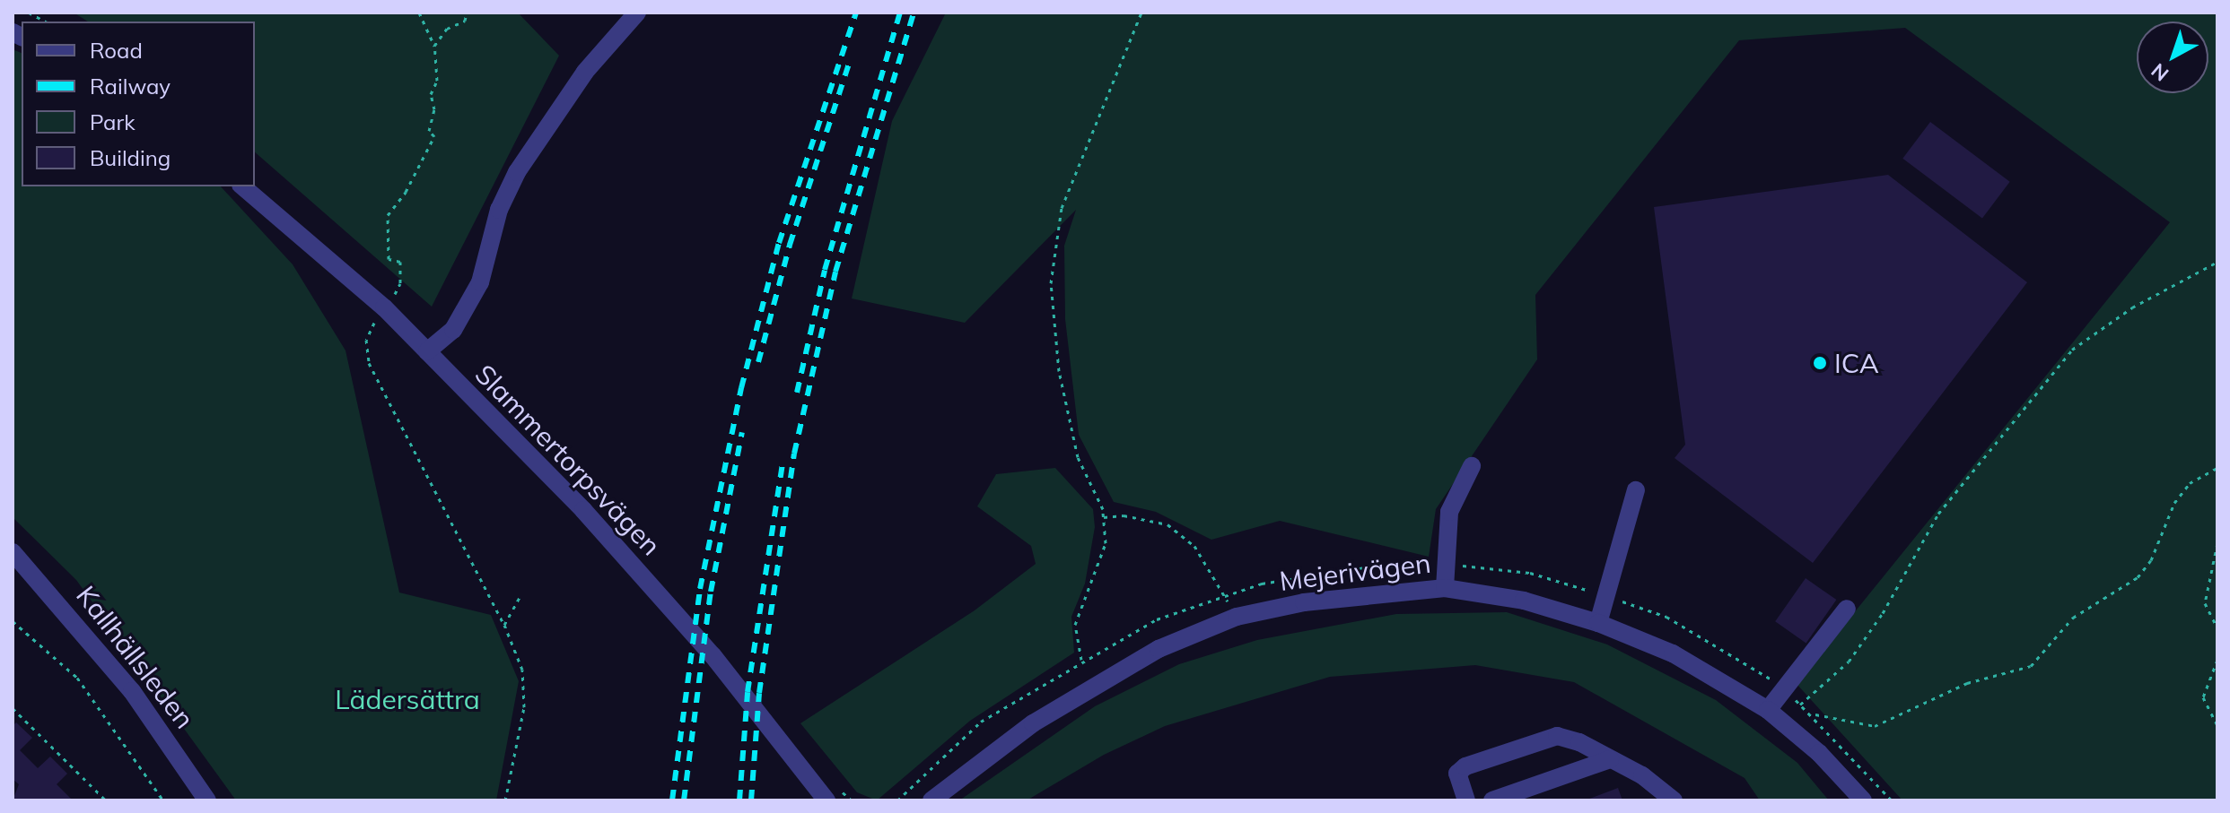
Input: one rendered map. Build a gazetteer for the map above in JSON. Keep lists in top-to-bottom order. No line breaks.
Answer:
{"streets":{"street":["Slammertorpsvägen","Mejerivägen","Kallhällsleden"]},"parks":["Lädersättra"],"places":["ICA"],"legend":["Road","Railway","Park","Building"],"north":"bottom left"}
